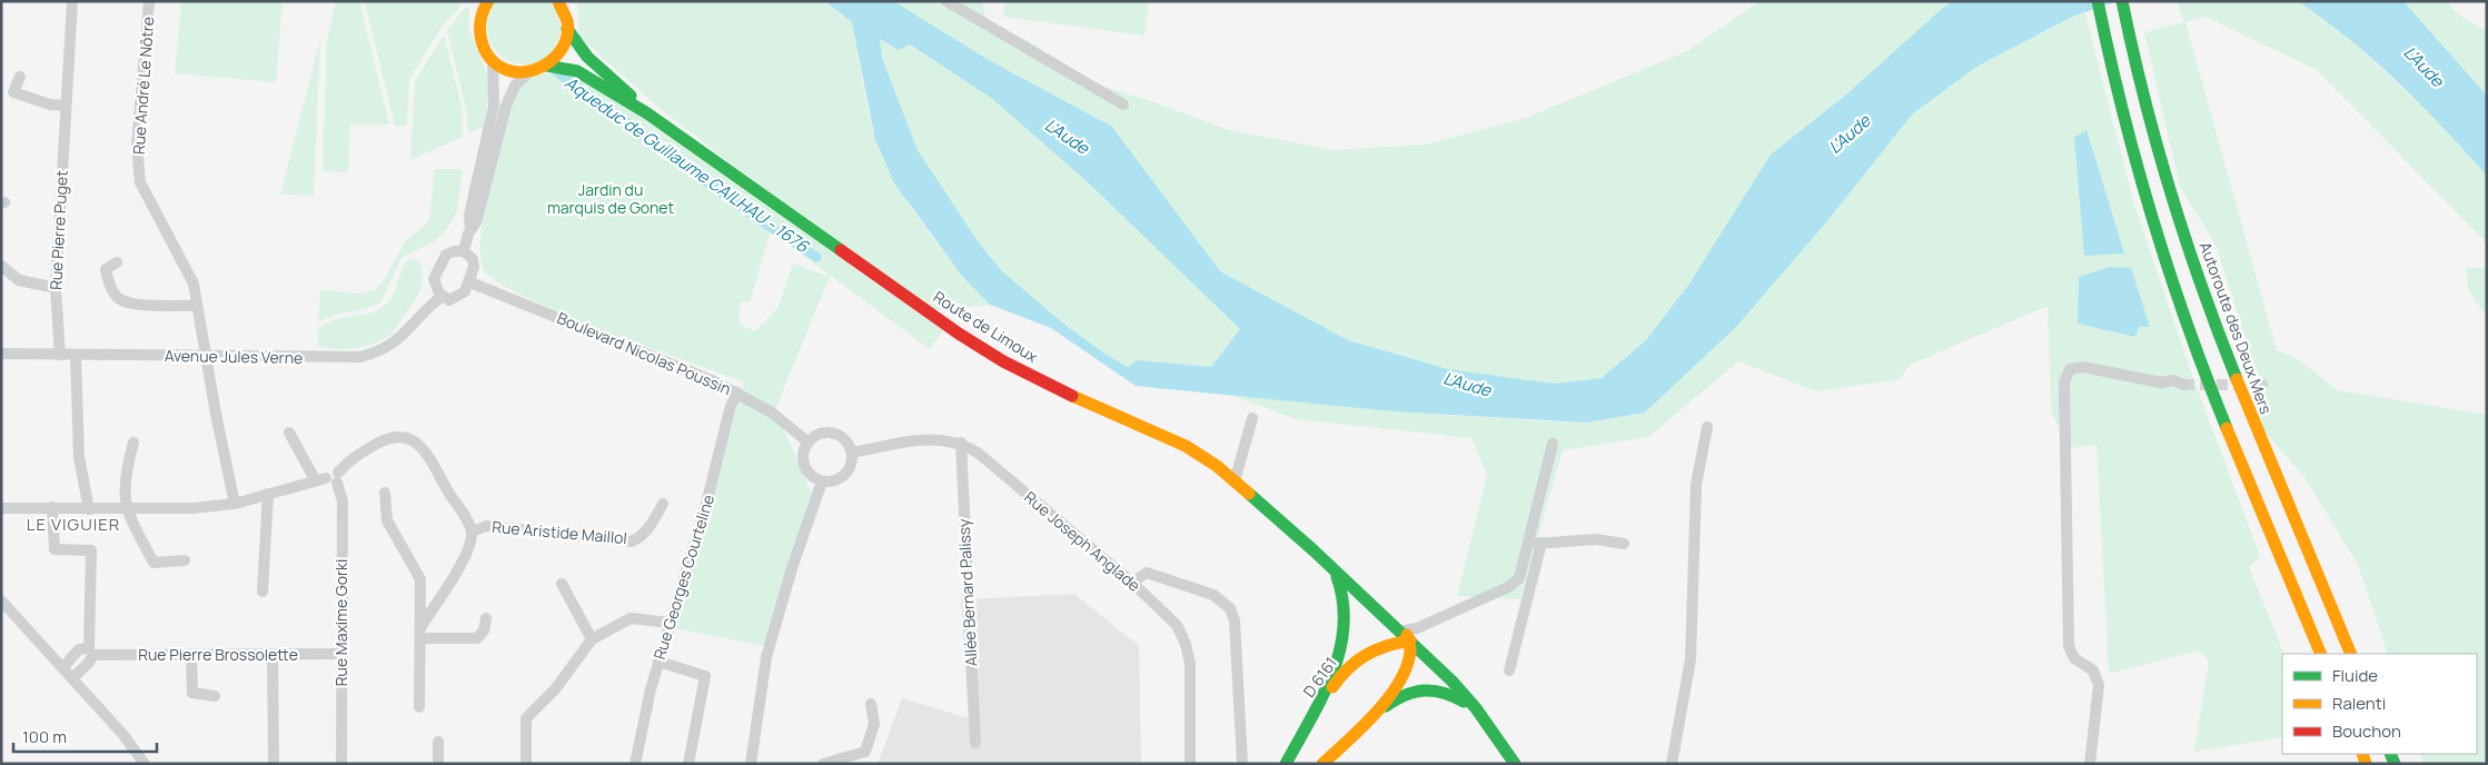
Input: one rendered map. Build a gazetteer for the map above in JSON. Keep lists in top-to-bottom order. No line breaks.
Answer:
{"streets":{"main road":["Route de Limoux","Autoroute des Deux Mers","D 6161"],"street":["Rue André Le Nôtre","Rue Pierre Puget","Boulevard Nicolas Poussin","Avenue Jules Verne","Rue Aristide Maillol","Rue Joseph Anglade","Rue Georges Courteline","Allée Bernard Palissy","Rue Maxime Gorki","Rue Pierre Brossolette"]},"crossings":[["Rue André Le Nôtre","Avenue Jules Verne"],["Rue Pierre Puget","Avenue Jules Verne"],["Route de Limoux","D 6161"],["Boulevard Nicolas Poussin","Avenue Jules Verne"],["Boulevard Nicolas Poussin","Rue Joseph Anglade"],["Boulevard Nicolas Poussin","Rue Georges Courteline"],["Rue Joseph Anglade","Allée Bernard Palissy"],["Rue Maxime Gorki","Rue Pierre Brossolette"]],"districts":["LE VIGUIER"],"water":["L'Aude","Aqueduc de Guillaume CAILHAU - 1676"],"parks":["Jardin du marquis de Gonet"],"legend":["Fluide","Ralenti","Bouchon"],"scale_bar":"100 m"}
